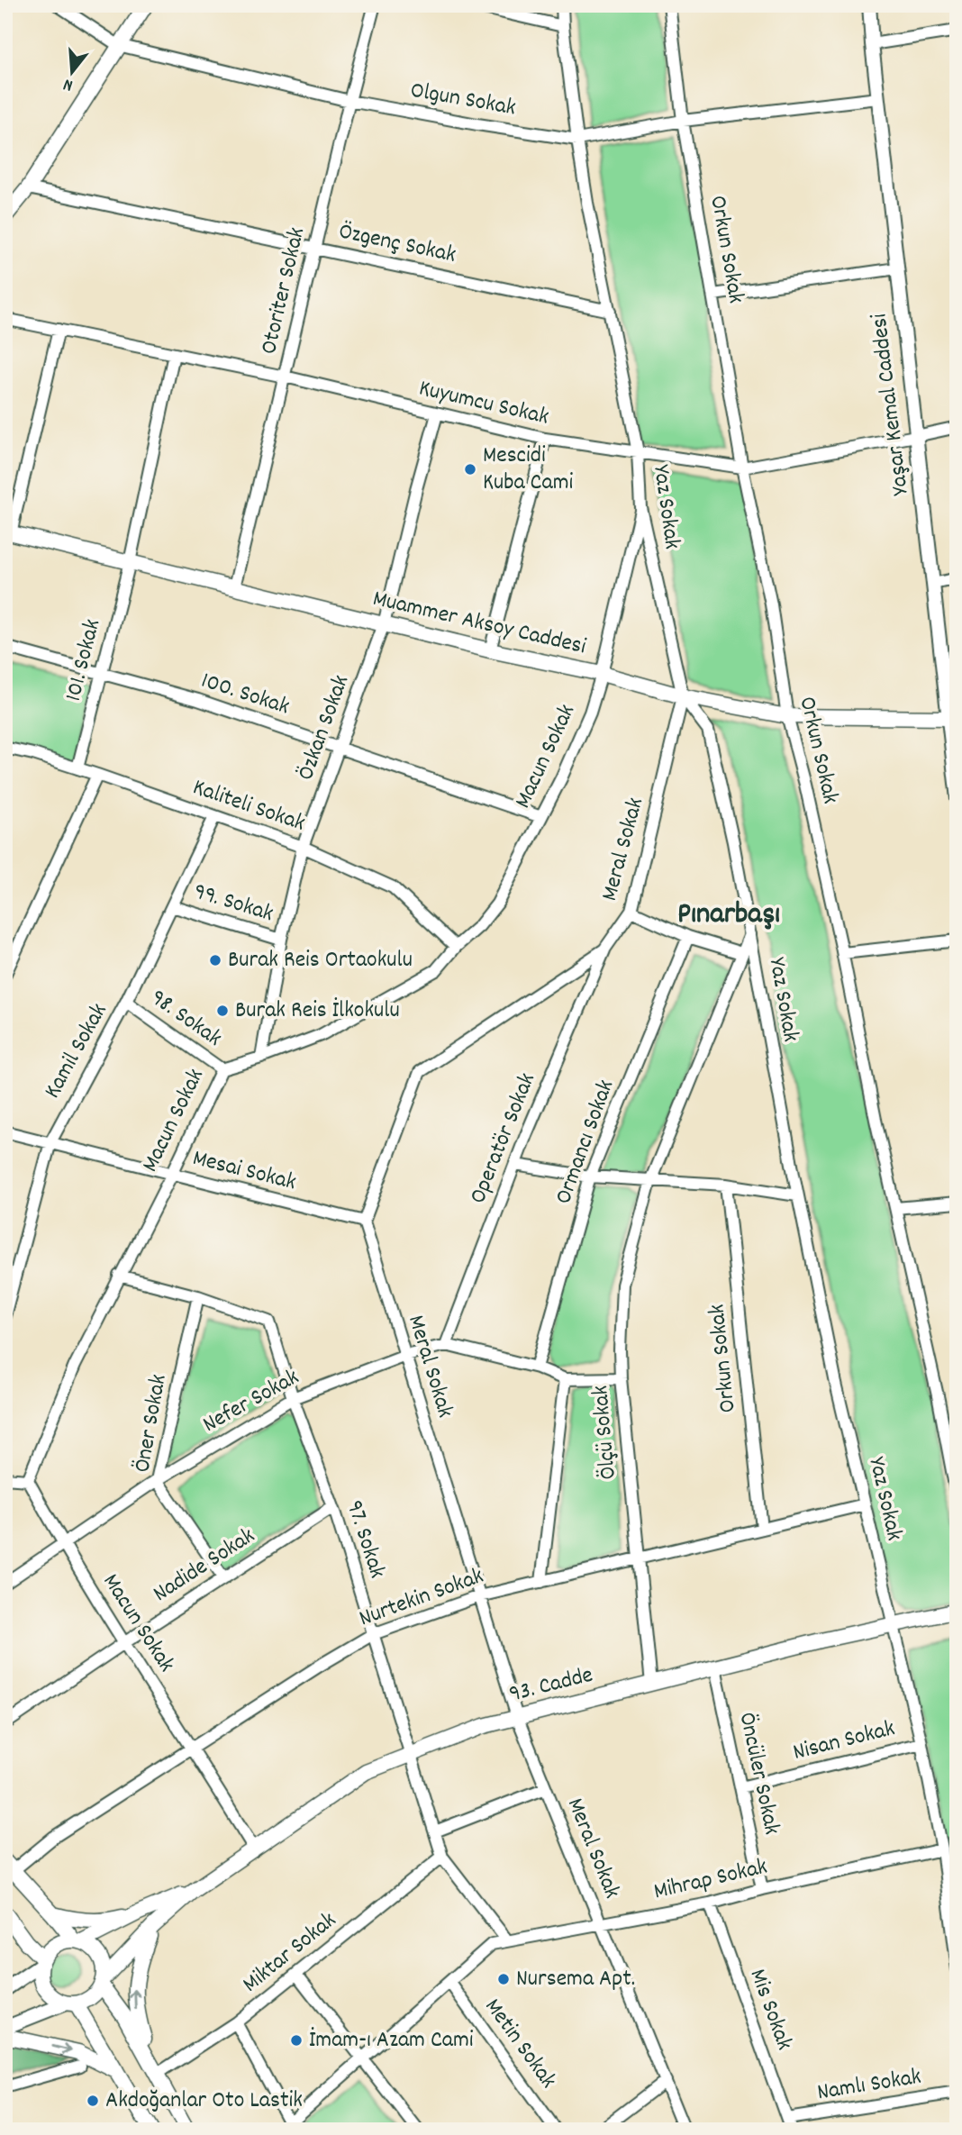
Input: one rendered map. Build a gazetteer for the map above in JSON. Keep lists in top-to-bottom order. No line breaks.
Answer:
{"streets":{"main road":["Muammer Aksoy Caddesi","93. Cadde"],"street":["Olgun Sokak","Özgenç Sokak","Orkun Sokak","Otoriter Sokak","Kuyumcu Sokak","Yaşar Kemal Caddesi","Yaz Sokak","101. Sokak","100. Sokak","Özkan Sokak","Macun Sokak","Kaliteli Sokak","Meral Sokak","99. Sokak","98. Sokak","Kamil Sokak","Operatör Sokak","Ormancı Sokak","Mesai Sokak","Nefer Sokak","Öner Sokak","Ölçü Sokak","97. Sokak","Nadide Sokak","Nurtekin Sokak","Nisan Sokak","Öncüler Sokak","Mihrap Sokak","Miktar Sokak","Mis Sokak","Metin Sokak","Namlı Sokak"]},"crossings":[["Olgun Sokak","Orkun Sokak"],["Olgun Sokak","Otoriter Sokak"],["Olgun Sokak","Yaşar Kemal Caddesi"],["Olgun Sokak","Yaz Sokak"],["Özgenç Sokak","Otoriter Sokak"],["Özgenç Sokak","Yaz Sokak"],["Orkun Sokak","Kuyumcu Sokak"],["Orkun Sokak","Muammer Aksoy Caddesi"],["Orkun Sokak","Nurtekin Sokak"],["Otoriter Sokak","Kuyumcu Sokak"],["Otoriter Sokak","Muammer Aksoy Caddesi"],["Kuyumcu Sokak","Yaşar Kemal Caddesi"],["Kuyumcu Sokak","Yaz Sokak"],["Kuyumcu Sokak","101. Sokak"],["Kuyumcu Sokak","Özkan Sokak"],["Yaşar Kemal Caddesi","Muammer Aksoy Caddesi"],["Yaz Sokak","Muammer Aksoy Caddesi"],["Yaz Sokak","Macun Sokak"],["Yaz Sokak","Meral Sokak"],["Yaz Sokak","Ölçü Sokak"],["Yaz Sokak","Nurtekin Sokak"],["Yaz Sokak","93. Cadde"],["Yaz Sokak","Nisan Sokak"],["Yaz Sokak","Mihrap Sokak"],["Muammer Aksoy Caddesi","101. Sokak"],["Muammer Aksoy Caddesi","Özkan Sokak"],["Muammer Aksoy Caddesi","Macun Sokak"],["Muammer Aksoy Caddesi","Meral Sokak"],["101. Sokak","100. Sokak"],["101. Sokak","Kaliteli Sokak"],["100. Sokak","Özkan Sokak"],["100. Sokak","Macun Sokak"],["Özkan Sokak","Macun Sokak"],["Özkan Sokak","Kaliteli Sokak"],["Özkan Sokak","99. Sokak"],["Macun Sokak","Kaliteli Sokak"],["Macun Sokak","98. Sokak"],["Macun Sokak","Mesai Sokak"],["Macun Sokak","Nefer Sokak"],["Macun Sokak","97. Sokak"],["Macun Sokak","Nadide Sokak"],["Macun Sokak","Nurtekin Sokak"],["Macun Sokak","93. Cadde"],["Kaliteli Sokak","Kamil Sokak"],["Meral Sokak","Operatör Sokak"],["Meral Sokak","Mesai Sokak"],["Meral Sokak","Nefer Sokak"],["Meral Sokak","Nurtekin Sokak"],["Meral Sokak","93. Cadde"],["Meral Sokak","Mihrap Sokak"],["99. Sokak","Kamil Sokak"],["98. Sokak","Kamil Sokak"],["Kamil Sokak","Mesai Sokak"],["Operatör Sokak","Nefer Sokak"],["Ormancı Sokak","Nefer Sokak"],["Nefer Sokak","Öner Sokak"],["Nefer Sokak","Ölçü Sokak"],["Nefer Sokak","97. Sokak"],["Öner Sokak","97. Sokak"],["Öner Sokak","Nadide Sokak"],["Ölçü Sokak","Nurtekin Sokak"],["Ölçü Sokak","93. Cadde"],["97. Sokak","Nadide Sokak"],["97. Sokak","Nurtekin Sokak"],["97. Sokak","93. Cadde"],["97. Sokak","Mihrap Sokak"],["97. Sokak","Miktar Sokak"],["93. Cadde","Öncüler Sokak"],["Nisan Sokak","Öncüler Sokak"],["Öncüler Sokak","Mihrap Sokak"],["Mihrap Sokak","Mis Sokak"],["Mihrap Sokak","Metin Sokak"],["Mis Sokak","Namlı Sokak"]],"districts":["Pınarbaşı"],"places":["Mescidi Kuba Cami","Burak Reis Ortaokulu","Burak Reis İlkokulu","Nursema Apt.","İmam-ı Azam Cami","Akdoğanlar Oto Lastik"],"north":"bottom"}
